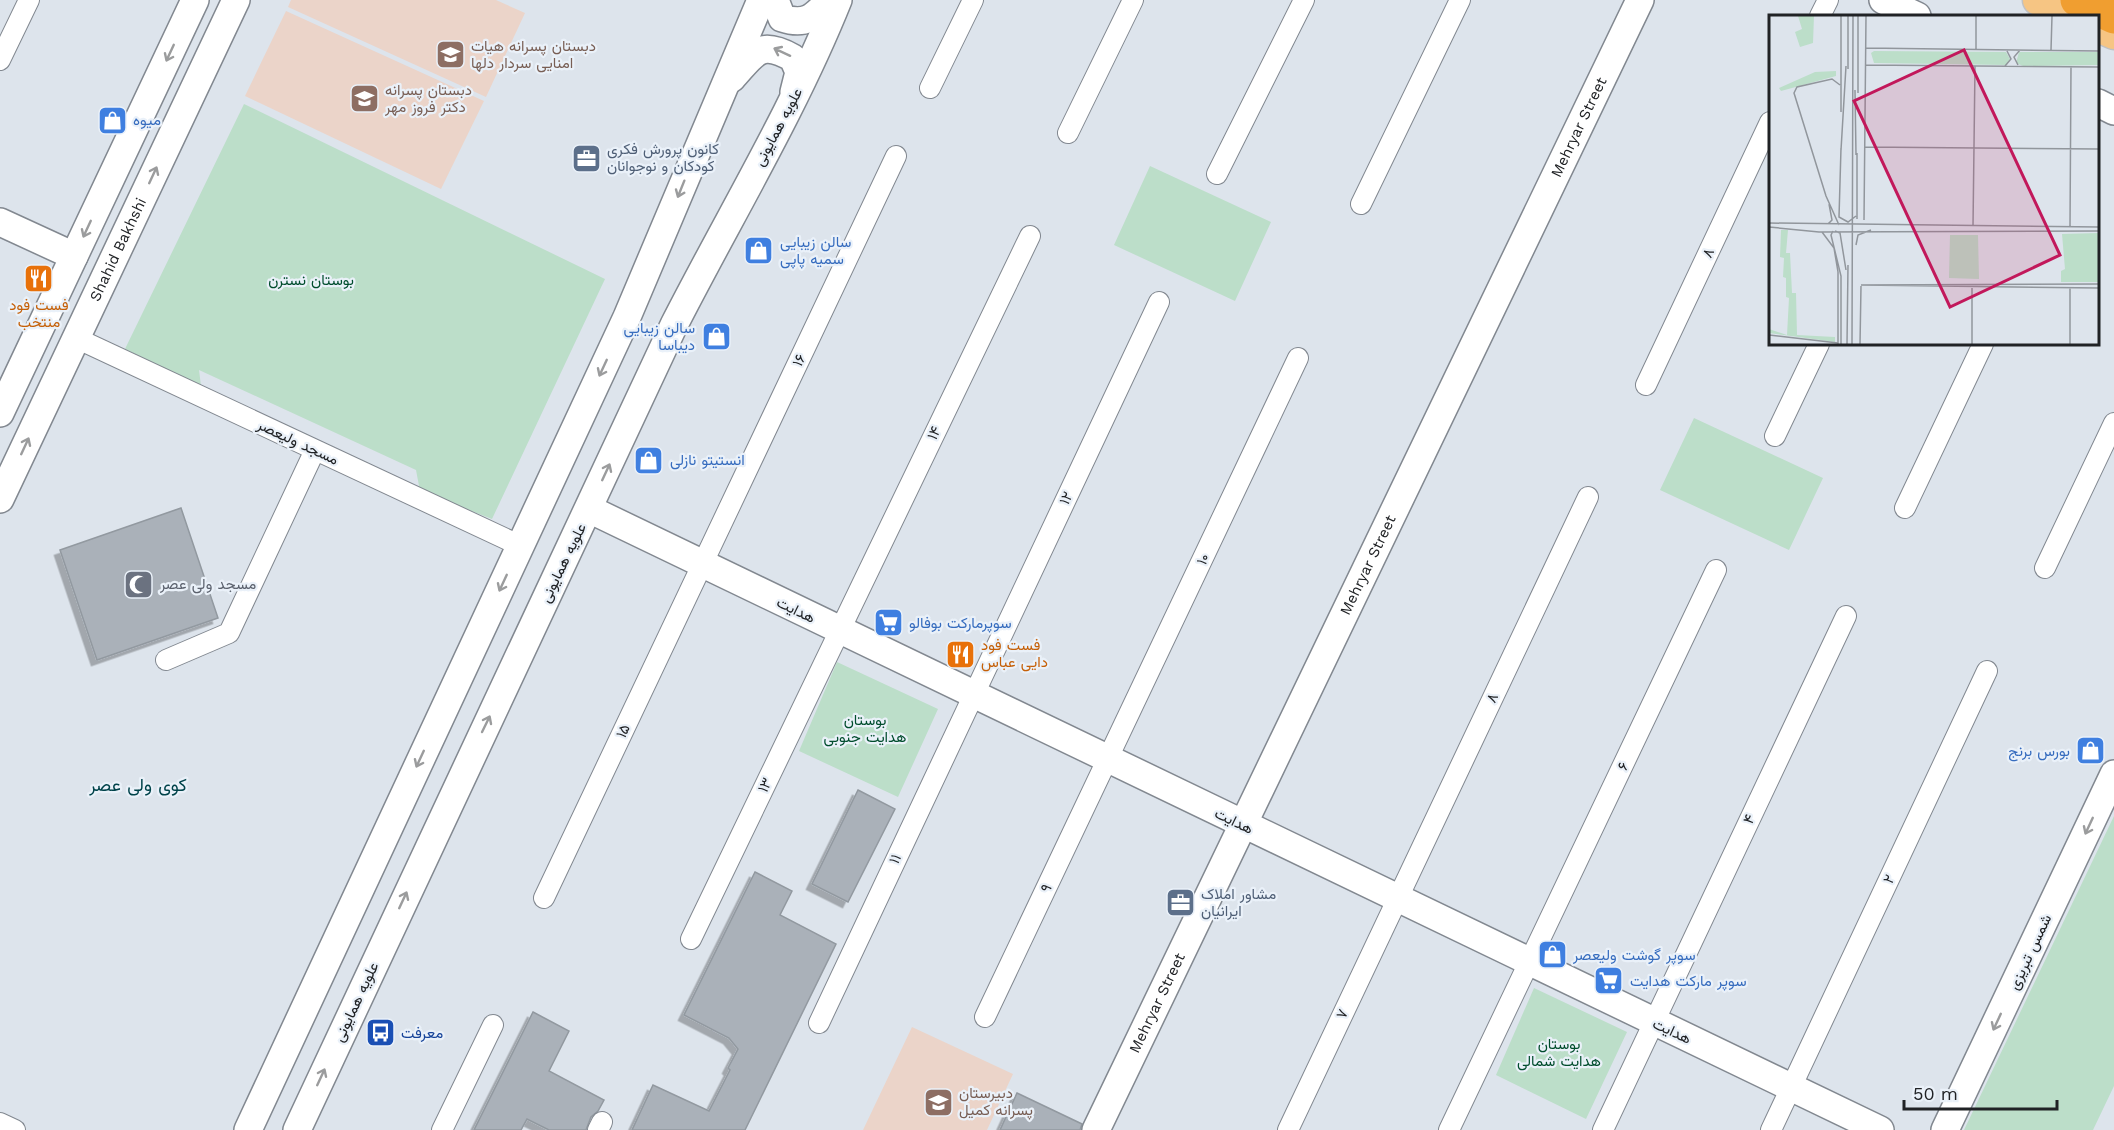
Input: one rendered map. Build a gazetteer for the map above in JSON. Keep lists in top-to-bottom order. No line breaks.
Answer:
{"streets":{"street":["علویه همایونی","Mehryar Street","Shahid Bakhshi","۸","۱۶","۱۴","مسجد ولیعصر","۱۲","۱۰","هدایت","۱۵","۶","۱۳","۴","۱۱","۲","۹","شمس تبریزی","۷"]},"crossings":[["علویه همایونی","هدایت"],["Mehryar Street","هدایت"],["Shahid Bakhshi","مسجد ولیعصر"],["۸","هدایت"],["۸","۷"],["۱۶","هدایت"],["۱۶","۱۵"],["۱۴","هدایت"],["۱۴","۱۳"],["۱۲","هدایت"],["۱۲","۱۱"],["۱۰","هدایت"],["۱۰","۹"],["هدایت","۱۵"],["هدایت","۶"],["هدایت","۱۳"],["هدایت","۴"],["هدایت","۱۱"],["هدایت","۲"],["هدایت","۹"],["هدایت","۷"]],"one_way":["شمس تبریزی"],"districts":["کوی ولی عصر"],"parks":["بوستان نسترن","بوستان هدایت جنوبی","بوستان هدایت شمالی"],"places":{"school or university":["دبستان پسرانه هیات امنایی سردار دلها","دبستان پسرانه دکتر فروز مهر","دبیرستان پسرانه کمیل"],"shop":["میوه","سالن زیبایی سمیه پاپی","سالن زیبایی دیباسا","انستیتو نازلی","بورس برنج","سوپر گوشت ولیعصر"],"office":["کانون پرورش فکری کودکان و نوجوانان","مشاور املاک ایرانیان"],"restaurant":["فست فود منتخب","فست فود دایی عباس"],"mosque":["مسجد ولی عصر"],"supermarket":["سوپرمارکت بوفالو","سوپر مارکت هدایت"],"bus stop":["معرفت"]},"scale_bar":"50 m"}
